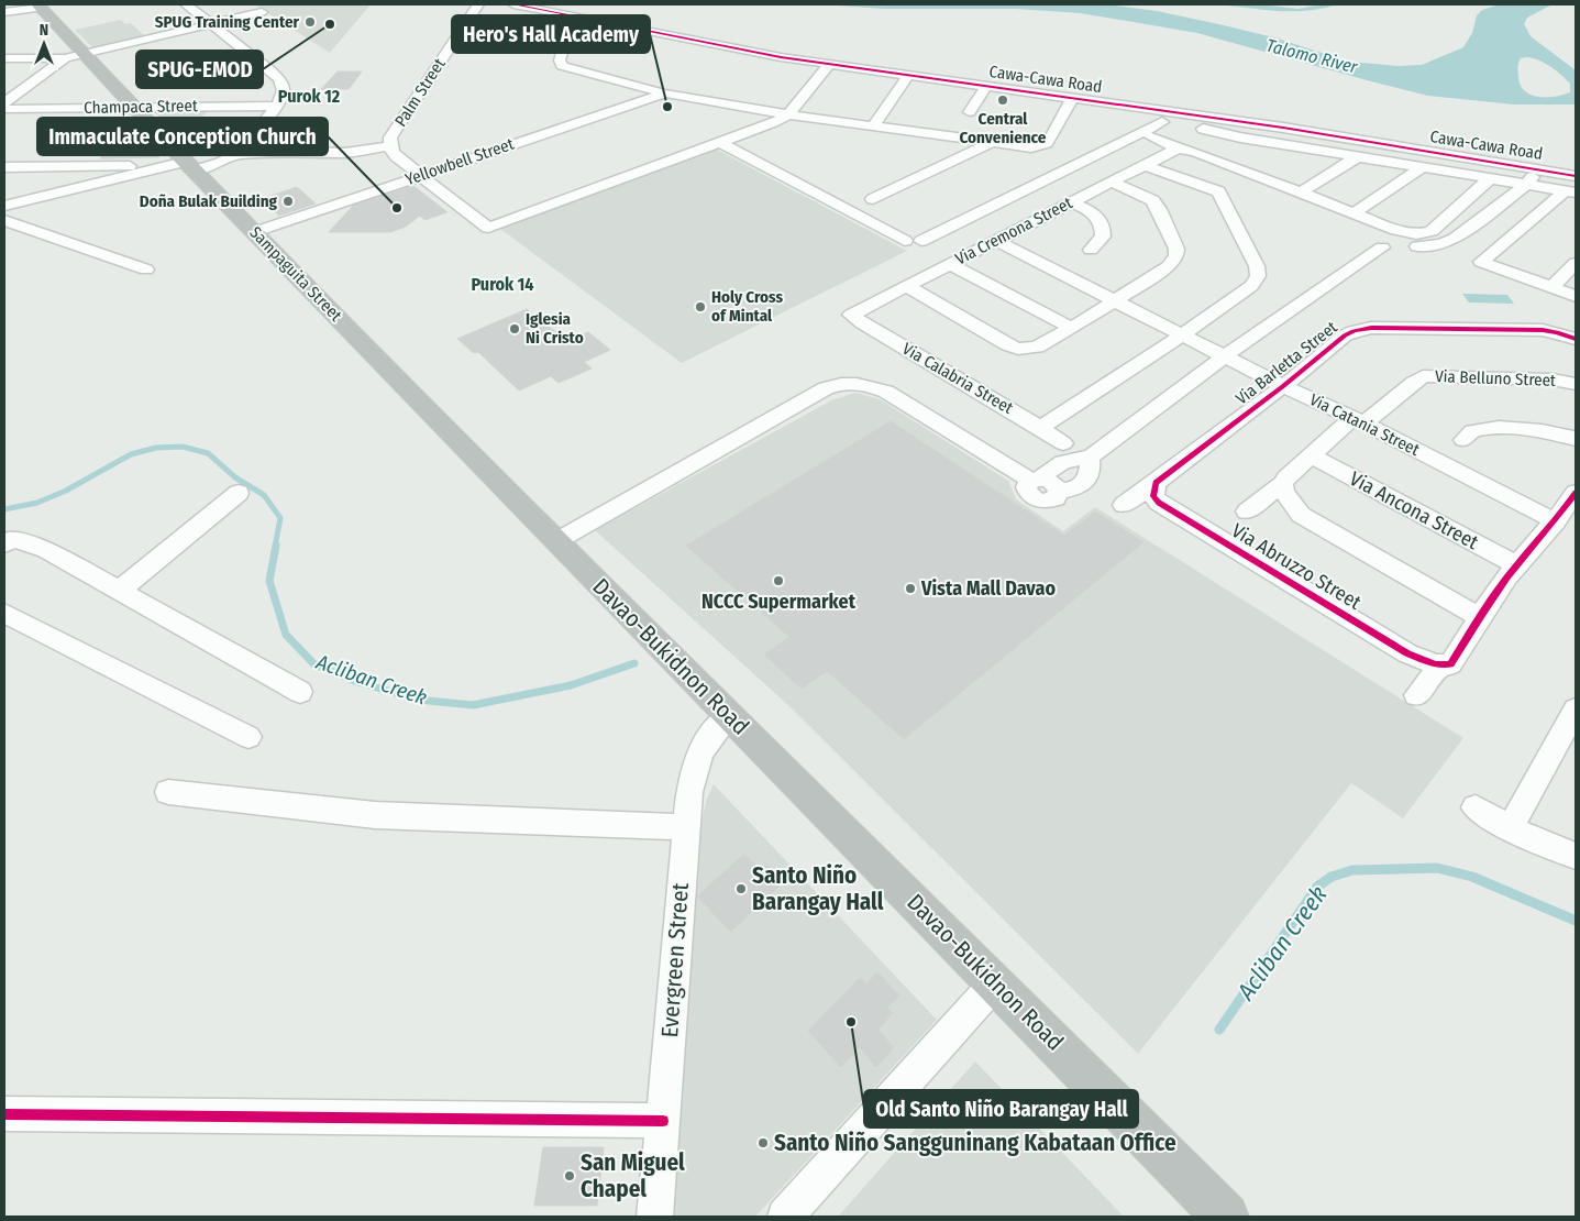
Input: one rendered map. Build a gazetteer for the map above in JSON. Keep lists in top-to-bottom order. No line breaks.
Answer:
{"streets":{"highway":["Sampaguita Street","Davao-Bukidnon Road"],"street":["Cawa-Cawa Road","Palm Street","Champaca Street","Yellowbell Street","Via Cremona Street","Via Barletta Street","Via Calabria Street","Via Belluno Street","Via Catania Street","Via Ancona Street","Via Abruzzo Street","Evergreen Street"]},"crossings":[["Palm Street","Yellowbell Street"],["Champaca Street","Sampaguita Street"],["Yellowbell Street","Sampaguita Street"],["Via Cremona Street","Via Calabria Street"],["Via Cremona Street","Via Catania Street"],["Sampaguita Street","Davao-Bukidnon Road"],["Via Barletta Street","Via Catania Street"],["Via Barletta Street","Via Abruzzo Street"],["Via Belluno Street","Via Catania Street"],["Via Belluno Street","Via Ancona Street"],["Davao-Bukidnon Road","Evergreen Street"]],"districts":["Purok 12","Purok 14"],"water":["Talomo River","Acliban Creek"],"places":["SPUG Training Center","SPUG-EMOD","Central Convenience","Hero's Hall Academy","Doña Bulak Building","Immaculate Conception Church","Holy Cross of Mintal","Iglesia Ni Cristo","NCCC Supermarket","Vista Mall Davao","Santo Niño Barangay Hall","Old Santo Niño Barangay Hall","Santo Niño Sangguninang Kabataan Office","San Miguel Chapel"],"north":"top"}
